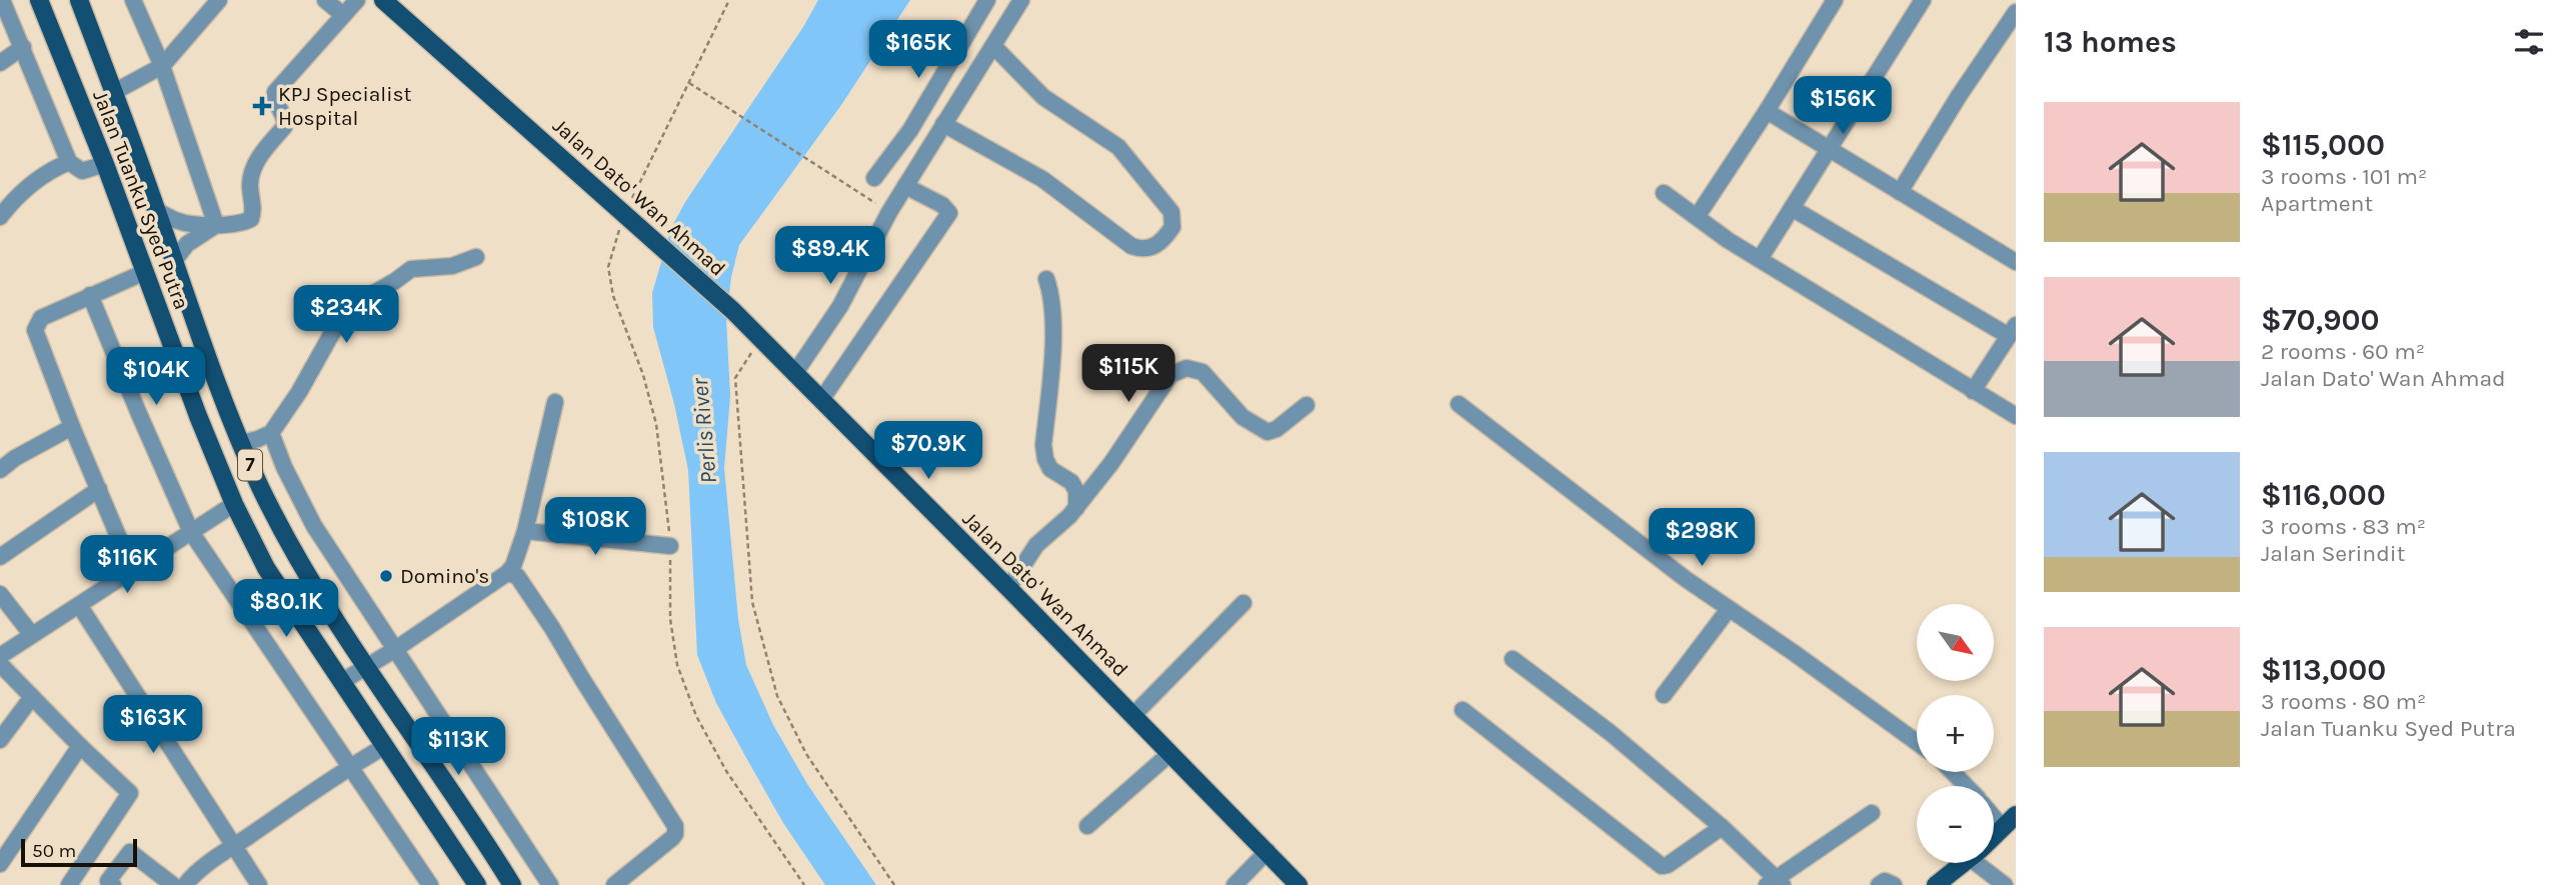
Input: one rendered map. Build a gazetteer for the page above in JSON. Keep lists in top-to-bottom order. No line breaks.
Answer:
{"streets":{"main road":["Jalan Dato' Wan Ahmad","Jalan Tuanku Syed Putra","7"]},"water":["Perlis River"],"places":{"health":["KPJ Specialist Hospital"],"other":["Domino's"]},"scale_bar":"50 m","north":"bottom right","page":{"heading":"13 homes","price":["$165K","$156K","$89.4K","$234K","$115K","$104K","$70.9K","$108K","$298K","$116K","$80.1K","$163K","$113K"],"list":[{"name":"$115,000","note":"3 rooms · 101 m² · Apartment"},{"name":"$70,900","note":"2 rooms · 60 m² · Jalan Dato' Wan Ahmad"},{"name":"$116,000","note":"3 rooms · 83 m² · Jalan Serindit"},{"name":"$113,000","note":"3 rooms · 80 m² · Jalan Tuanku Syed Putra"}],"map_buttons":["+","−"],"scale":"50 m"}}
